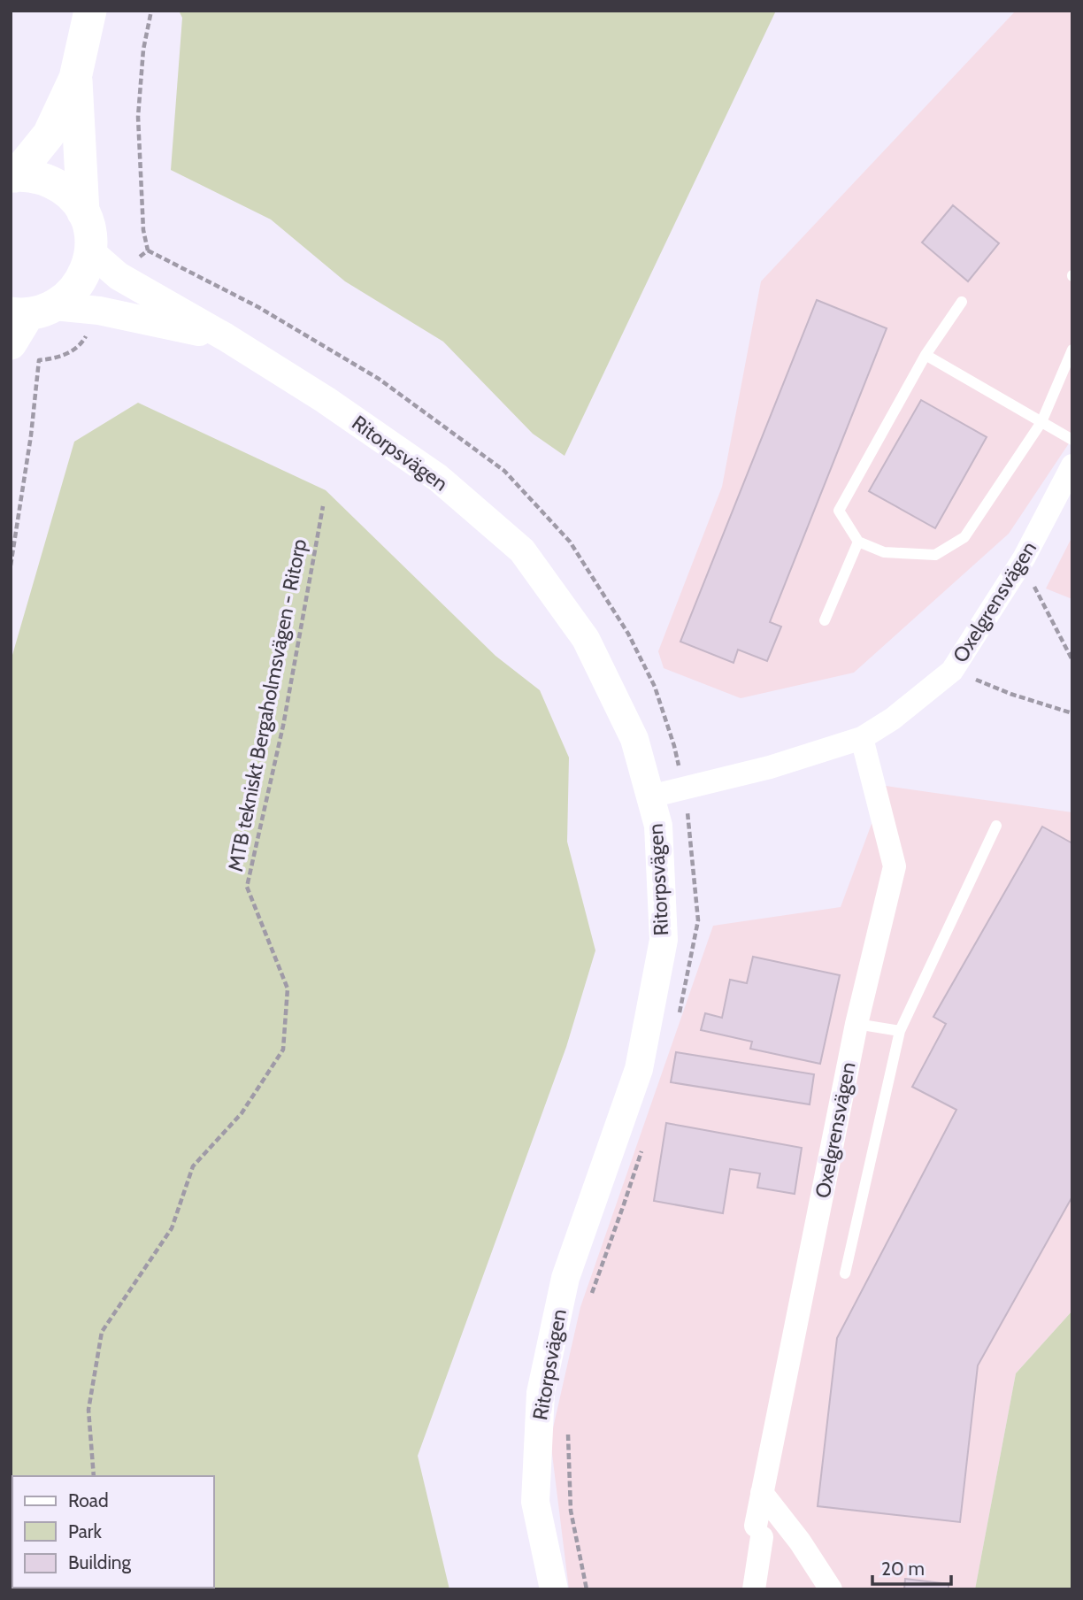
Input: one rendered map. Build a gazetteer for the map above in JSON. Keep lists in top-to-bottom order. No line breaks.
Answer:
{"streets":{"street":["Ritorpsvägen","Oxelgrensvägen"],"path":["MTB tekniskt Bergaholmsvägen - Ritorp"]},"crossings":[["Ritorpsvägen","Oxelgrensvägen"]],"legend":["Road","Park","Building"],"scale_bar":"20 m"}
